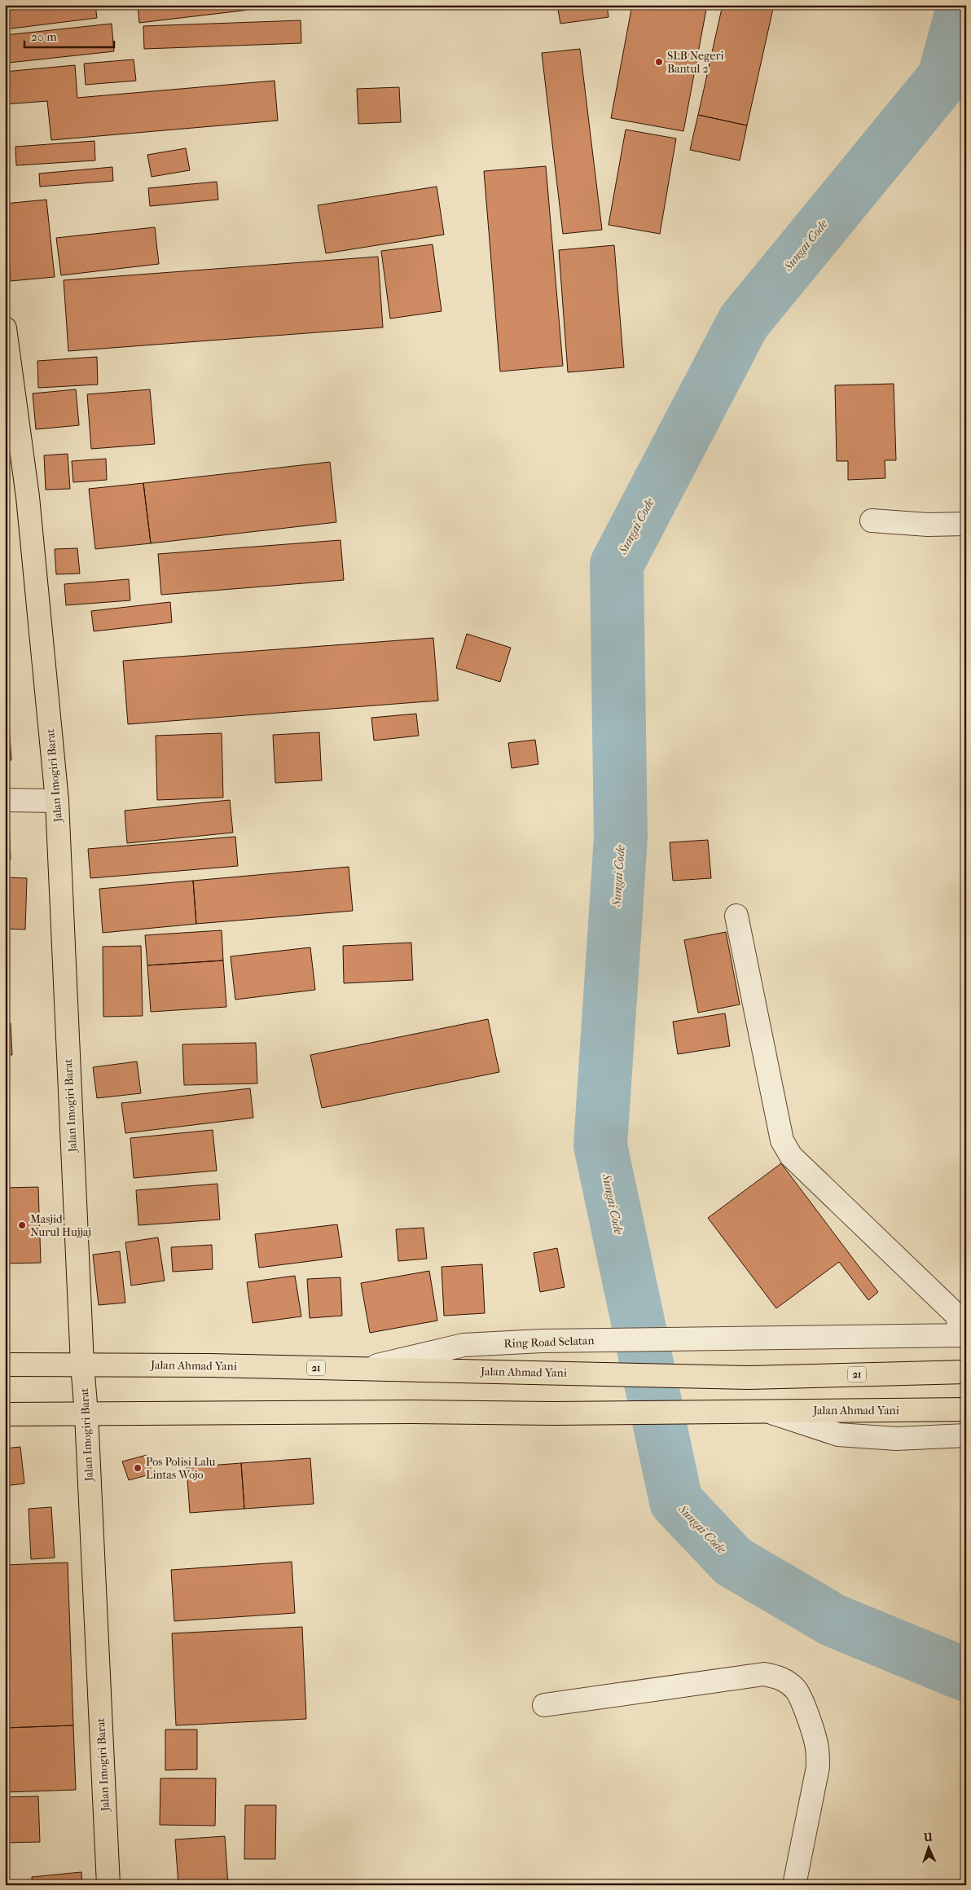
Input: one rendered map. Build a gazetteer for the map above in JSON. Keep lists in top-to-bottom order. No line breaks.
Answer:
{"streets":{"main road":["Jalan Imogiri Barat","Jalan Ahmad Yani","21"],"street":["Ring Road Selatan"]},"crossings":[["Jalan Imogiri Barat","Jalan Ahmad Yani"],["Jalan Imogiri Barat","21"],["Ring Road Selatan","Jalan Ahmad Yani"],["Jalan Ahmad Yani","21"]],"water":["Sungai Code"],"places":["SLB Negeri Bantul 2","Masjid Nurul Hujjaj","Pos Polisi Lalu Lintas Wojo"],"scale_bar":"20 m","north":"top"}
